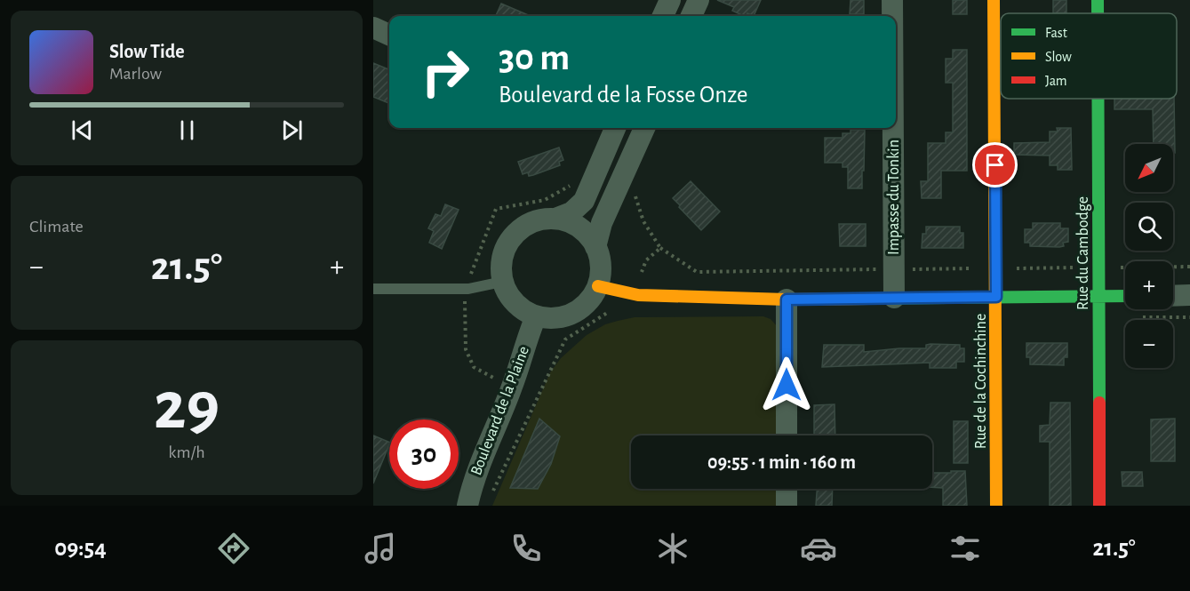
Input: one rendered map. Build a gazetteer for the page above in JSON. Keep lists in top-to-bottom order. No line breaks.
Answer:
{"streets":{"street":["Impasse du Tonkin","Rue du Cambodge","Rue de la Cochinchine","Boulevard de la Plaine"]},"legend":["Fast","Slow","Jam"],"north":"bottom left","page":{"turn":["30 m","Boulevard de la Fosse Onze"],"song":["Slow Tide","Marlow"],"map_buttons":["+","−"],"tile":["Climate",["29","km/h"]],"heat":["−","21.5°","+"],"limit":"30","trip":"09:55 · 1 min · 160 m","tabs":["09:54","21.5°"]}}
